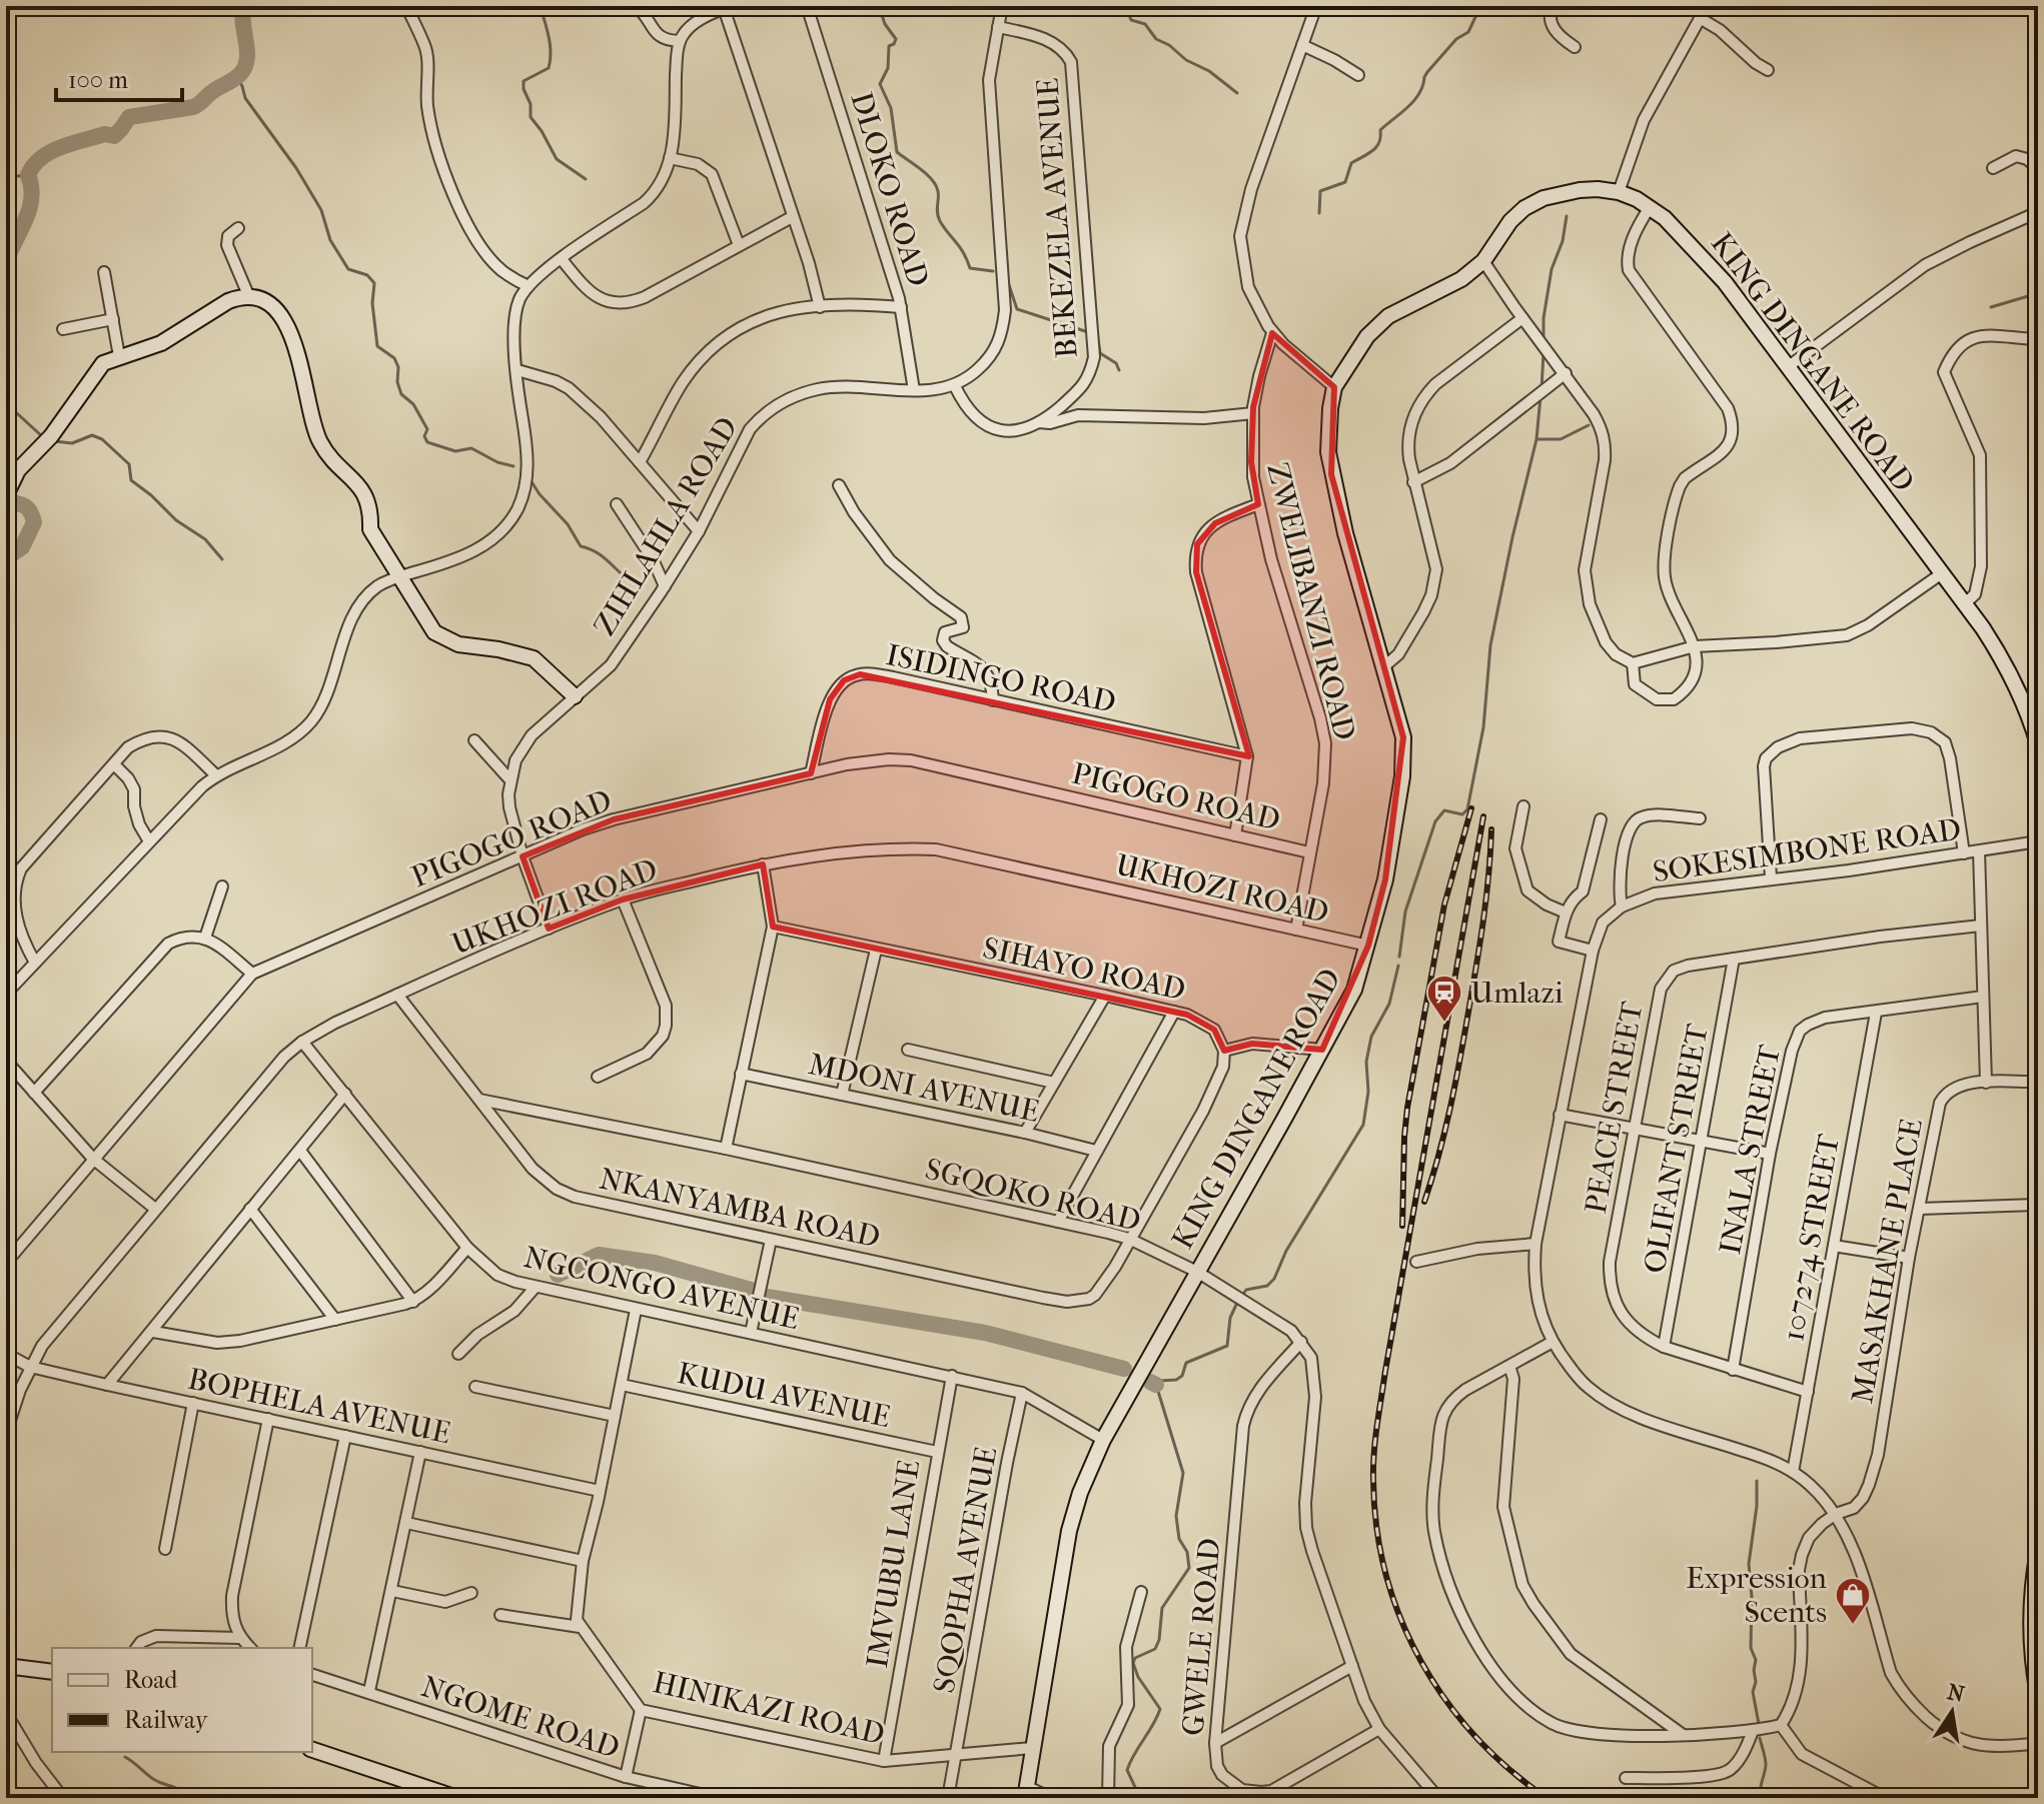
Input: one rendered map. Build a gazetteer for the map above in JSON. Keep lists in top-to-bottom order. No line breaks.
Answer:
{"streets":{"street":["DLOKO ROAD","BEKEZELA AVENUE","KING DINGANE ROAD","ZIHLAHLA ROAD","ZWELIBANZI ROAD","ISIDINGO ROAD","PIGOGO ROAD","SOKESIMBONE ROAD","UKHOZI ROAD","SIHAYO ROAD","MDONI AVENUE","PEACE STREET","OLIFANT STREET","INALA STREET","SGQOKO ROAD","NKANYAMBA ROAD","107274 STREET","MASAKHANE PLACE","NGCONGO AVENUE","KUDU AVENUE","BOPHELA AVENUE","IMVUBU LANE","SQOPHA AVENUE","GWELE ROAD","HINIKAZI ROAD","NGOME ROAD"]},"crossings":[["DLOKO ROAD","ZIHLAHLA ROAD"],["BEKEZELA AVENUE","ZIHLAHLA ROAD"],["KING DINGANE ROAD","UKHOZI ROAD"],["KING DINGANE ROAD","SGQOKO ROAD"],["KING DINGANE ROAD","NGCONGO AVENUE"],["KING DINGANE ROAD","HINIKAZI ROAD"],["ZIHLAHLA ROAD","PIGOGO ROAD"],["ZIHLAHLA ROAD","UKHOZI ROAD"],["ZWELIBANZI ROAD","PIGOGO ROAD"],["ZWELIBANZI ROAD","UKHOZI ROAD"],["ISIDINGO ROAD","PIGOGO ROAD"],["SOKESIMBONE ROAD","107274 STREET"],["SOKESIMBONE ROAD","MASAKHANE PLACE"],["UKHOZI ROAD","NKANYAMBA ROAD"],["UKHOZI ROAD","NGCONGO AVENUE"],["UKHOZI ROAD","BOPHELA AVENUE"],["PEACE STREET","OLIFANT STREET"],["PEACE STREET","INALA STREET"],["PEACE STREET","107274 STREET"],["INALA STREET","107274 STREET"],["SGQOKO ROAD","NKANYAMBA ROAD"],["SGQOKO ROAD","GWELE ROAD"],["NGCONGO AVENUE","IMVUBU LANE"],["NGCONGO AVENUE","SQOPHA AVENUE"],["KUDU AVENUE","IMVUBU LANE"],["IMVUBU LANE","HINIKAZI ROAD"],["SQOPHA AVENUE","HINIKAZI ROAD"]],"places":{"station":["Umlazi"],"shop":["Expression Scents"]},"legend":["Road","Railway"],"scale_bar":"100 m","north":"top"}
